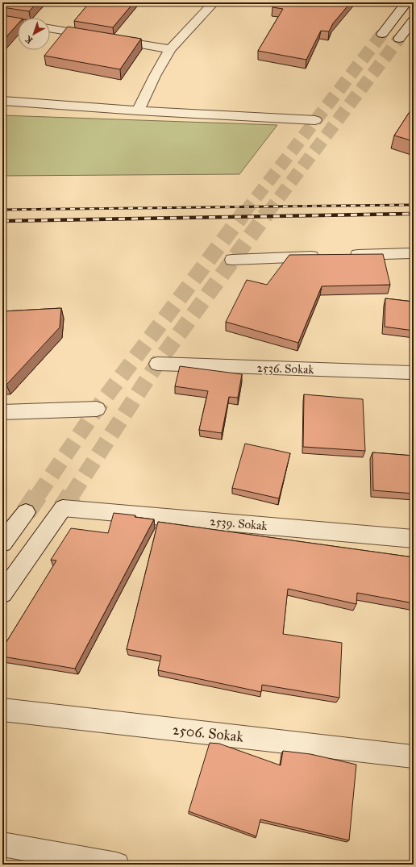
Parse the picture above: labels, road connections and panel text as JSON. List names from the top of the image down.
{
  "streets": {
    "street": ["2536. Sokak", "2539. Sokak", "2506. Sokak"]
  },
  "north": "bottom left"
}
